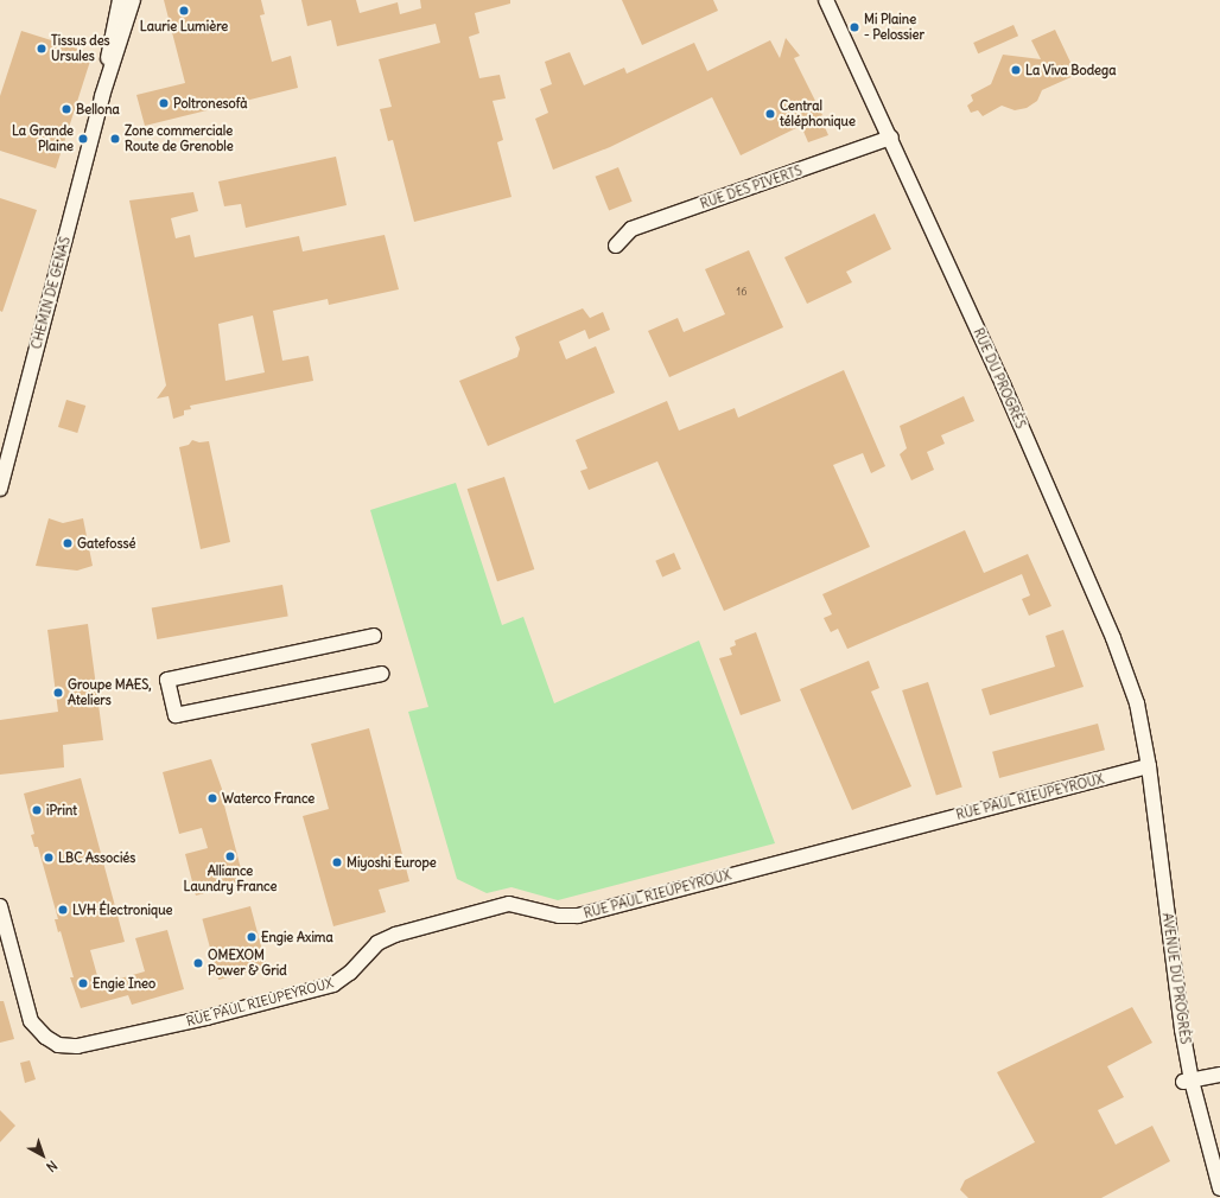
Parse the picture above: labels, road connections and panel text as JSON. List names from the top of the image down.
{
  "streets": {
    "street": [
      "RUE DES PIVERTS",
      "CHEMIN DE GENAS",
      "RUE DU PROGRÈS",
      "RUE PAUL RIEUPEYROUX",
      "AVENUE DU PROGRÈS"
    ]
  },
  "crossings": [
    ["RUE DES PIVERTS", "RUE DU PROGRÈS"],
    ["RUE DU PROGRÈS", "RUE PAUL RIEUPEYROUX"],
    ["RUE DU PROGRÈS", "AVENUE DU PROGRÈS"],
    ["RUE PAUL RIEUPEYROUX", "AVENUE DU PROGRÈS"]
  ],
  "places": [
    "Laurie Lumière",
    "Mi Plaine - Pelossier",
    "Tissus des Ursules",
    "La Viva Bodega",
    "Poltronesofà",
    "Bellona",
    "Central téléphonique",
    "La Grande Plaine",
    "Zone commerciale Route de Grenoble",
    "Gatefossé",
    "Groupe MAES, Ateliers",
    "Waterco France",
    "iPrint",
    "Alliance Laundry France",
    "LBC Associés",
    "Miyoshi Europe",
    "LVH Électronique",
    "Engie Axima",
    "OMEXOM Power & Grid",
    "Engie Ineo"
  ],
  "house_numbers": ["16"],
  "north": "bottom right"
}
